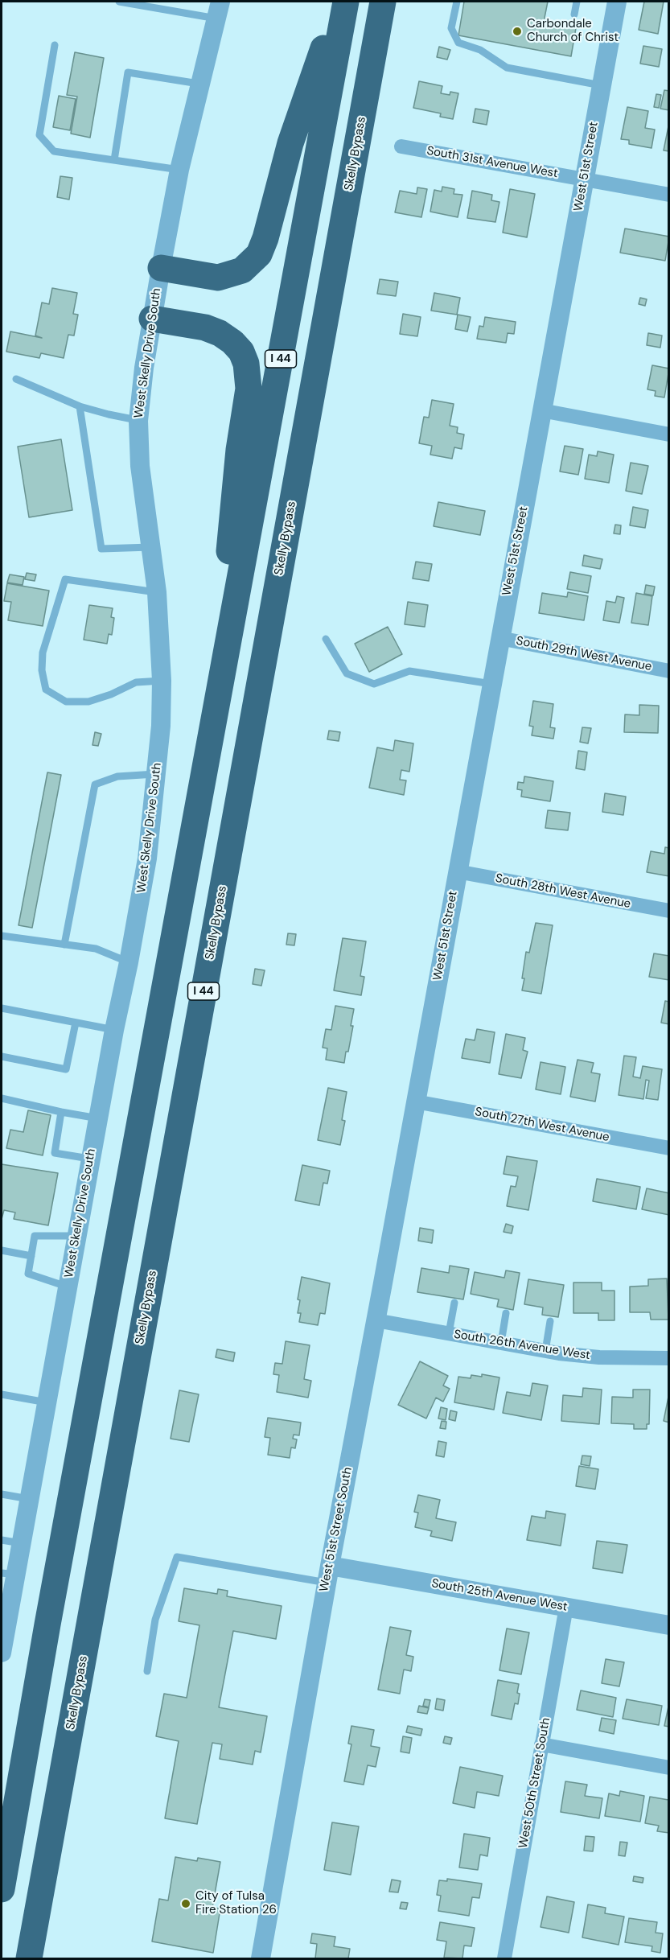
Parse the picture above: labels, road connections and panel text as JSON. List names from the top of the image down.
{
  "streets": {
    "highway": ["Skelly Bypass", "I 44"],
    "street": [
      "South 31st Avenue West",
      "West 51st Street",
      "West Skelly Drive South",
      "South 29th West Avenue",
      "South 28th West Avenue",
      "South 27th West Avenue",
      "South 26th Avenue West",
      "West 51st Street South",
      "South 25th Avenue West",
      "West 50th Street South"
    ]
  },
  "crossings": [
    ["South 31st Avenue West", "West 51st Street"],
    ["West 51st Street", "South 29th West Avenue"],
    ["West 51st Street", "South 28th West Avenue"],
    ["West 51st Street", "South 27th West Avenue"],
    ["West 51st Street", "West 51st Street South"],
    ["South 27th West Avenue", "West 51st Street South"],
    ["South 26th Avenue West", "West 51st Street South"],
    ["West 51st Street South", "South 25th Avenue West"],
    ["South 25th Avenue West", "West 50th Street South"]
  ],
  "places": ["Carbondale Church of Christ", "City of Tulsa Fire Station 26"]
}
